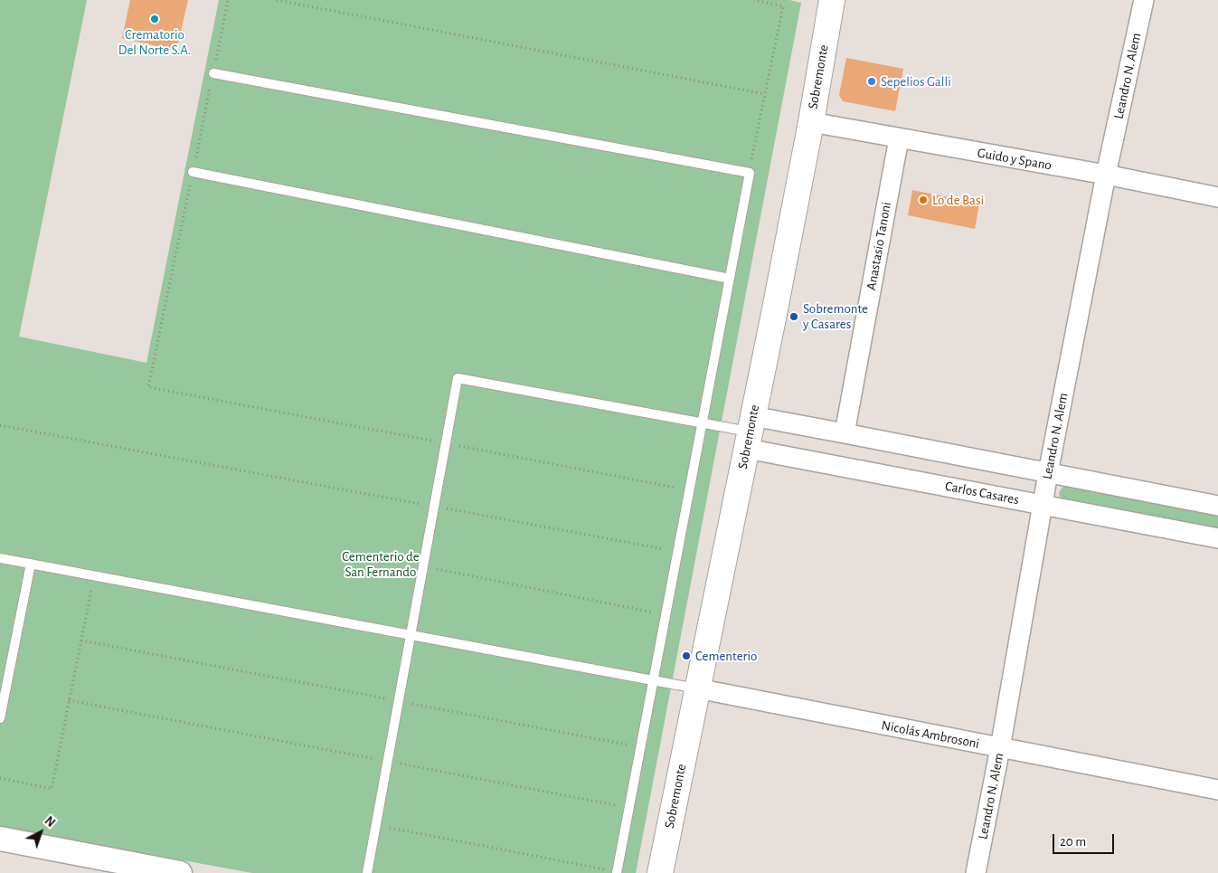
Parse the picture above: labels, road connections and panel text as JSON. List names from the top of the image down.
{
  "streets": {
    "main road": ["Sobremonte"],
    "street": [
      "Leandro N. Alem",
      "Guido y Spano",
      "Anastasio Tanoni",
      "Carlos Casares",
      "Nicolás Ambrosoni"
    ]
  },
  "crossings": [
    ["Leandro N. Alem", "Guido y Spano"],
    ["Leandro N. Alem", "Carlos Casares"],
    ["Leandro N. Alem", "Nicolás Ambrosoni"],
    ["Sobremonte", "Guido y Spano"],
    ["Sobremonte", "Carlos Casares"],
    ["Sobremonte", "Nicolás Ambrosoni"],
    ["Guido y Spano", "Anastasio Tanoni"]
  ],
  "parks": ["Cementerio de San Fernando"],
  "places": [
    "Crematorio Del Norte S.A.",
    "Sepelios Galli",
    "Lo de Basi",
    "Sobremonte y Casares",
    "Cementerio"
  ],
  "scale_bar": "20 m",
  "north": "top right"
}
